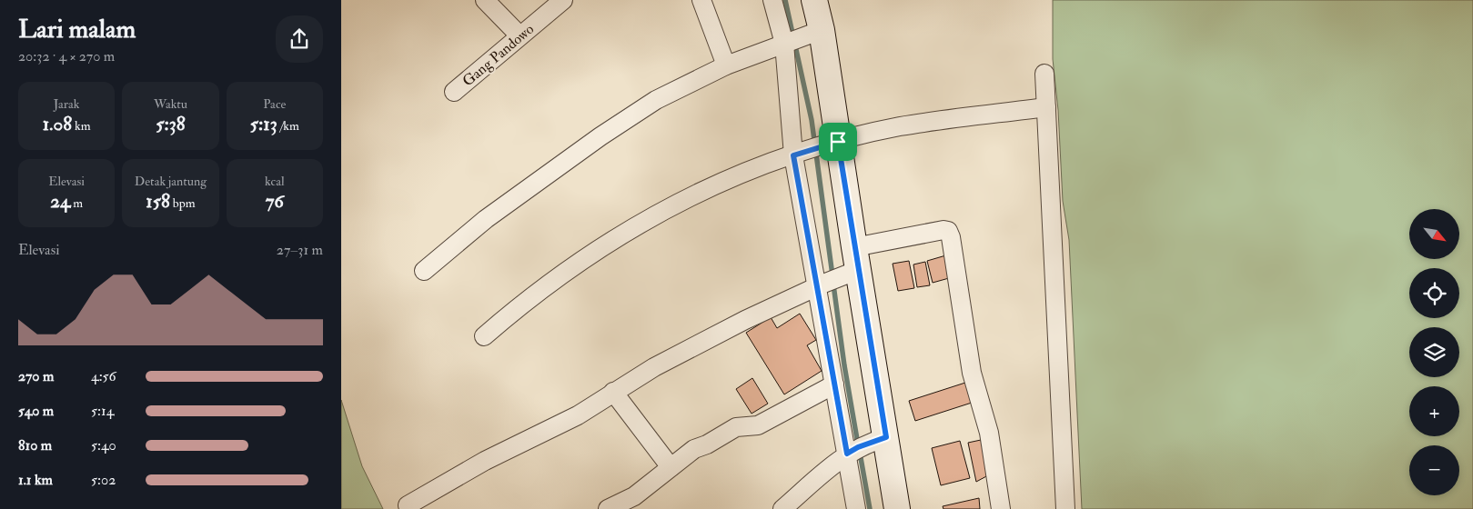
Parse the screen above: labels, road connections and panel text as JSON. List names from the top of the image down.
{
  "streets": {
    "street": ["Gang Pandowo"]
  },
  "north": "bottom right",
  "page": {
    "heading": ["Lari malam", "20:32 · 4 × 270 m"],
    "stats": [
      ["Jarak", "1.08 km"],
      ["Waktu", "5:38"],
      ["Pace", "5:13 /km"],
      ["Elevasi", "24 m"],
      ["Detak jantung", "158 bpm"],
      ["kcal", "76"]
    ],
    "map_buttons": ["+", "−"],
    "chart": ["Elevasi", "27–31 m"],
    "list": [
      {
        "name": "270 m",
        "note": "4:56"
      },
      {
        "name": "540 m",
        "note": "5:14"
      },
      {
        "name": "810 m",
        "note": "5:40"
      },
      {
        "name": "1.1 km",
        "note": "5:02"
      }
    ]
  }
}
